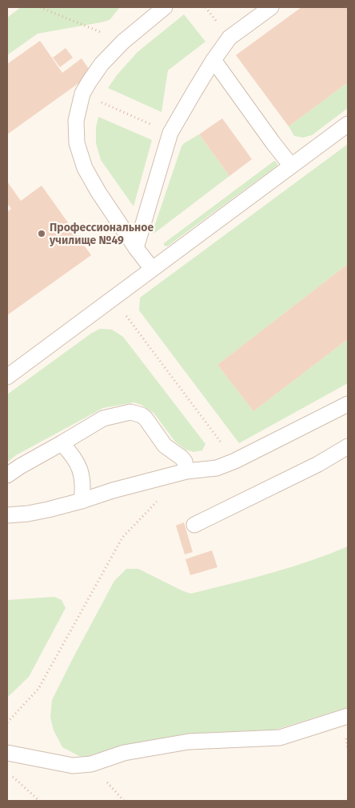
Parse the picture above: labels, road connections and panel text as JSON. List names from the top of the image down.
{
  "places": ["Профессиональное училище №49"]
}
